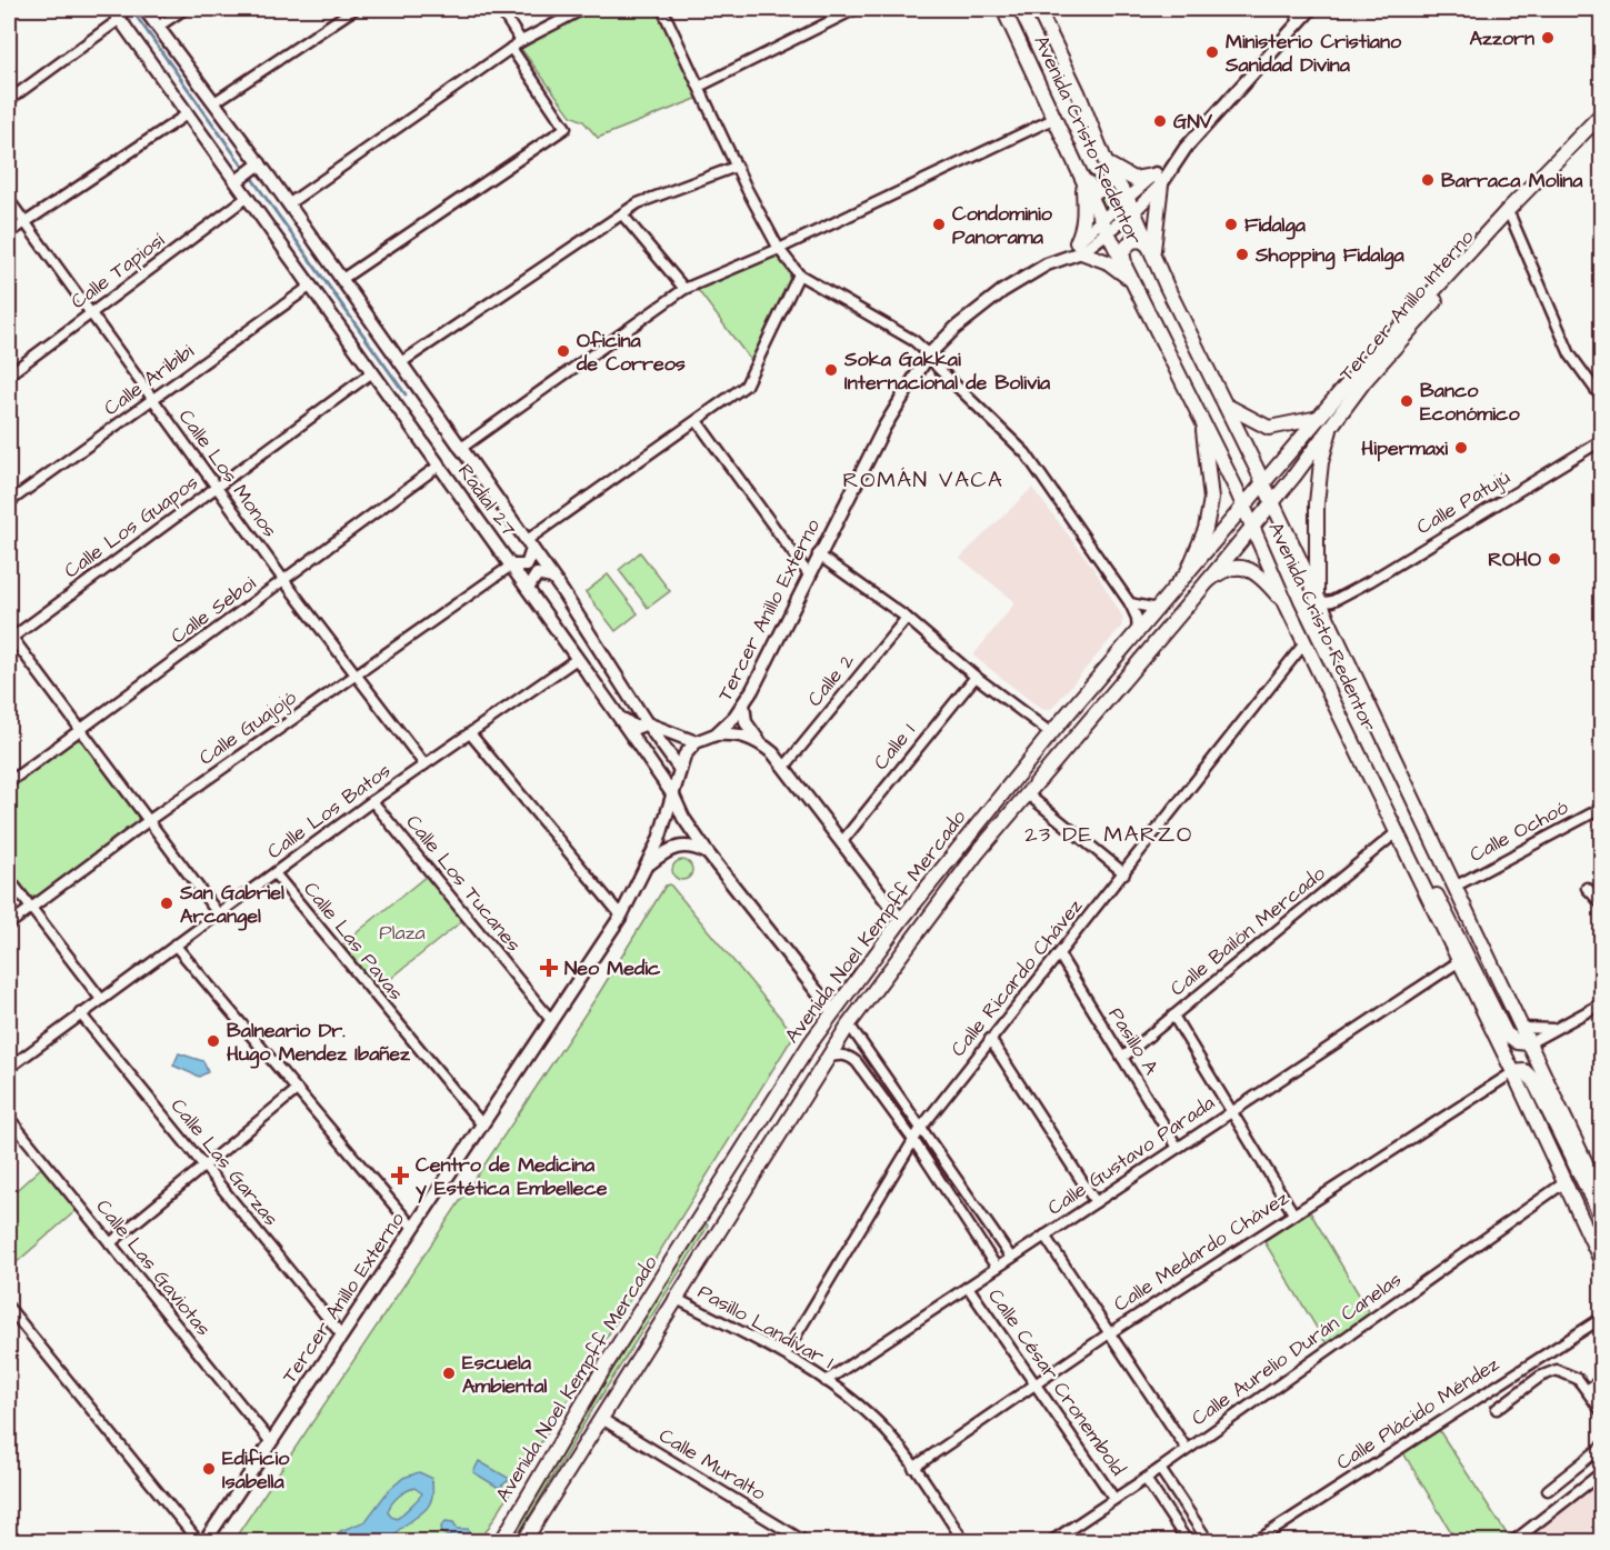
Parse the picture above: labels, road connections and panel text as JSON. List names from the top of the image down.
{
  "streets": {
    "main road": ["Avenida Cristo Redentor", "Tercer Anillo Interno", "Avenida Noel Kempff Mercado"],
    "street": [
      "Calle Tapiosí",
      "Calle Aribibi",
      "Calle Los Monos",
      "Radial 27",
      "Calle Patujú",
      "Calle Los Guapos",
      "Calle Seboi",
      "Tercer Anillo Externo",
      "Calle 2",
      "Calle Guajojó",
      "Calle 1",
      "Calle Los Batos",
      "Calle Ochoó",
      "Calle Los Tucanes",
      "Calle Bailón Mercado",
      "Calle Las Pavas",
      "Calle Ricardo Chávez",
      "Pasillo A",
      "Calle Gustavo Parada",
      "Calle Las Garzas",
      "Calle Medardo Chávez",
      "Calle Las Gaviotas",
      "Pasillo Landívar 1",
      "Calle Aurelio Durán Canelas",
      "Calle César Cronembold",
      "Calle Plácido Méndez",
      "Calle Muralto"
    ]
  },
  "crossings": [
    ["Avenida Cristo Redentor", "Tercer Anillo Interno"],
    ["Avenida Cristo Redentor", "Calle Patujú"],
    ["Avenida Cristo Redentor", "Tercer Anillo Externo"],
    ["Avenida Cristo Redentor", "Calle Ochoó"],
    ["Avenida Cristo Redentor", "Avenida Noel Kempff Mercado"],
    ["Avenida Cristo Redentor", "Calle Bailón Mercado"],
    ["Avenida Cristo Redentor", "Calle Ricardo Chávez"],
    ["Avenida Cristo Redentor", "Calle Gustavo Parada"],
    ["Avenida Cristo Redentor", "Calle Medardo Chávez"],
    ["Avenida Cristo Redentor", "Calle Aurelio Durán Canelas"],
    ["Calle Tapiosí", "Calle Los Monos"],
    ["Calle Tapiosí", "Radial 27"],
    ["Tercer Anillo Interno", "Avenida Noel Kempff Mercado"],
    ["Calle Aribibi", "Calle Los Monos"],
    ["Calle Aribibi", "Radial 27"],
    ["Calle Los Monos", "Calle Los Guapos"],
    ["Calle Los Monos", "Calle Seboi"],
    ["Calle Los Monos", "Calle Guajojó"],
    ["Calle Los Monos", "Calle Los Batos"],
    ["Radial 27", "Calle Los Guapos"],
    ["Radial 27", "Calle Seboi"],
    ["Radial 27", "Tercer Anillo Externo"],
    ["Radial 27", "Calle Guajojó"],
    ["Radial 27", "Calle Los Batos"],
    ["Radial 27", "Avenida Noel Kempff Mercado"],
    ["Tercer Anillo Externo", "Calle Los Tucanes"],
    ["Tercer Anillo Externo", "Calle Las Pavas"],
    ["Tercer Anillo Externo", "Calle Las Garzas"],
    ["Tercer Anillo Externo", "Calle Las Gaviotas"],
    ["Calle Los Batos", "Calle Los Tucanes"],
    ["Calle Los Batos", "Calle Las Pavas"],
    ["Calle Los Batos", "Calle Las Garzas"],
    ["Avenida Noel Kempff Mercado", "Pasillo Landívar 1"],
    ["Avenida Noel Kempff Mercado", "Calle Muralto"],
    ["Calle Bailón Mercado", "Pasillo A"],
    ["Calle Ricardo Chávez", "Pasillo A"],
    ["Calle Ricardo Chávez", "Pasillo Landívar 1"],
    ["Pasillo A", "Calle Gustavo Parada"],
    ["Calle Gustavo Parada", "Pasillo Landívar 1"],
    ["Calle Gustavo Parada", "Calle César Cronembold"],
    ["Calle Medardo Chávez", "Pasillo Landívar 1"],
    ["Calle Medardo Chávez", "Calle César Cronembold"],
    ["Calle Aurelio Durán Canelas", "Calle César Cronembold"]
  ],
  "districts": ["ROMÁN VACA", "23 DE MARZO"],
  "parks": ["Plaza"],
  "places": {
    "other": [
      "Azzorn",
      "Ministerio Cristiano Sanidad Divina",
      "GNV",
      "Barraca Molina",
      "Condominio Panorama",
      "Fidalga",
      "Shopping Fidalga",
      "Oficina de Correos",
      "Soka Gakkai Internacional de Bolivia",
      "Banco Económico",
      "Hipermaxi",
      "ROHO",
      "San Gabriel Arcangel",
      "Balneario Dr. Hugo Mendez Ibañez",
      "Escuela Ambiental",
      "Edificio Isabella"
    ],
    "health": ["Neo Medic", "Centro de Medicina y Estética Embellece"]
  }
}
